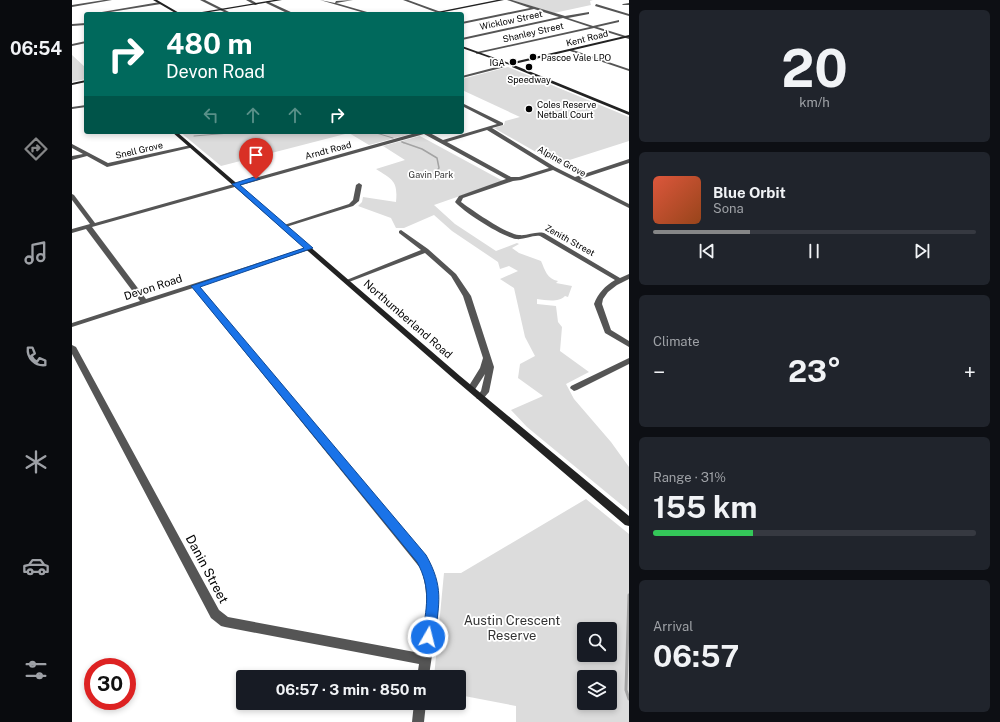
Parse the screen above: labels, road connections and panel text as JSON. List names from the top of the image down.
{
  "streets": {
    "street": [
      "Wicklow Street",
      "Shanley Street",
      "Kent Road",
      "Snell Grove",
      "Arndt Road",
      "Alpine Grove",
      "Zenith Street",
      "Devon Road",
      "Northumberland Road",
      "Danin Street"
    ]
  },
  "crossings": [
    ["Snell Grove", "Northumberland Road"],
    ["Arndt Road", "Northumberland Road"],
    ["Devon Road", "Northumberland Road"]
  ],
  "parks": ["Gavin Park", "Austin Crescent Reserve"],
  "places": [
    "Pascoe Vale LPO",
    "IGA",
    "Speedway",
    "Coles Reserve Netball Court"
  ],
  "page": {
    "tabs": "06:54",
    "tile": [
      ["20", "km/h"],
      "Climate",
      ["Range · 31%", "155 km"],
      ["Arrival", "06:57"]
    ],
    "turn": ["480 m", "Devon Road"],
    "song": ["Blue Orbit", "Sona"],
    "heat": ["−", "23°", "+"],
    "limit": "30",
    "trip": "06:57 · 3 min · 850 m"
  }
}
